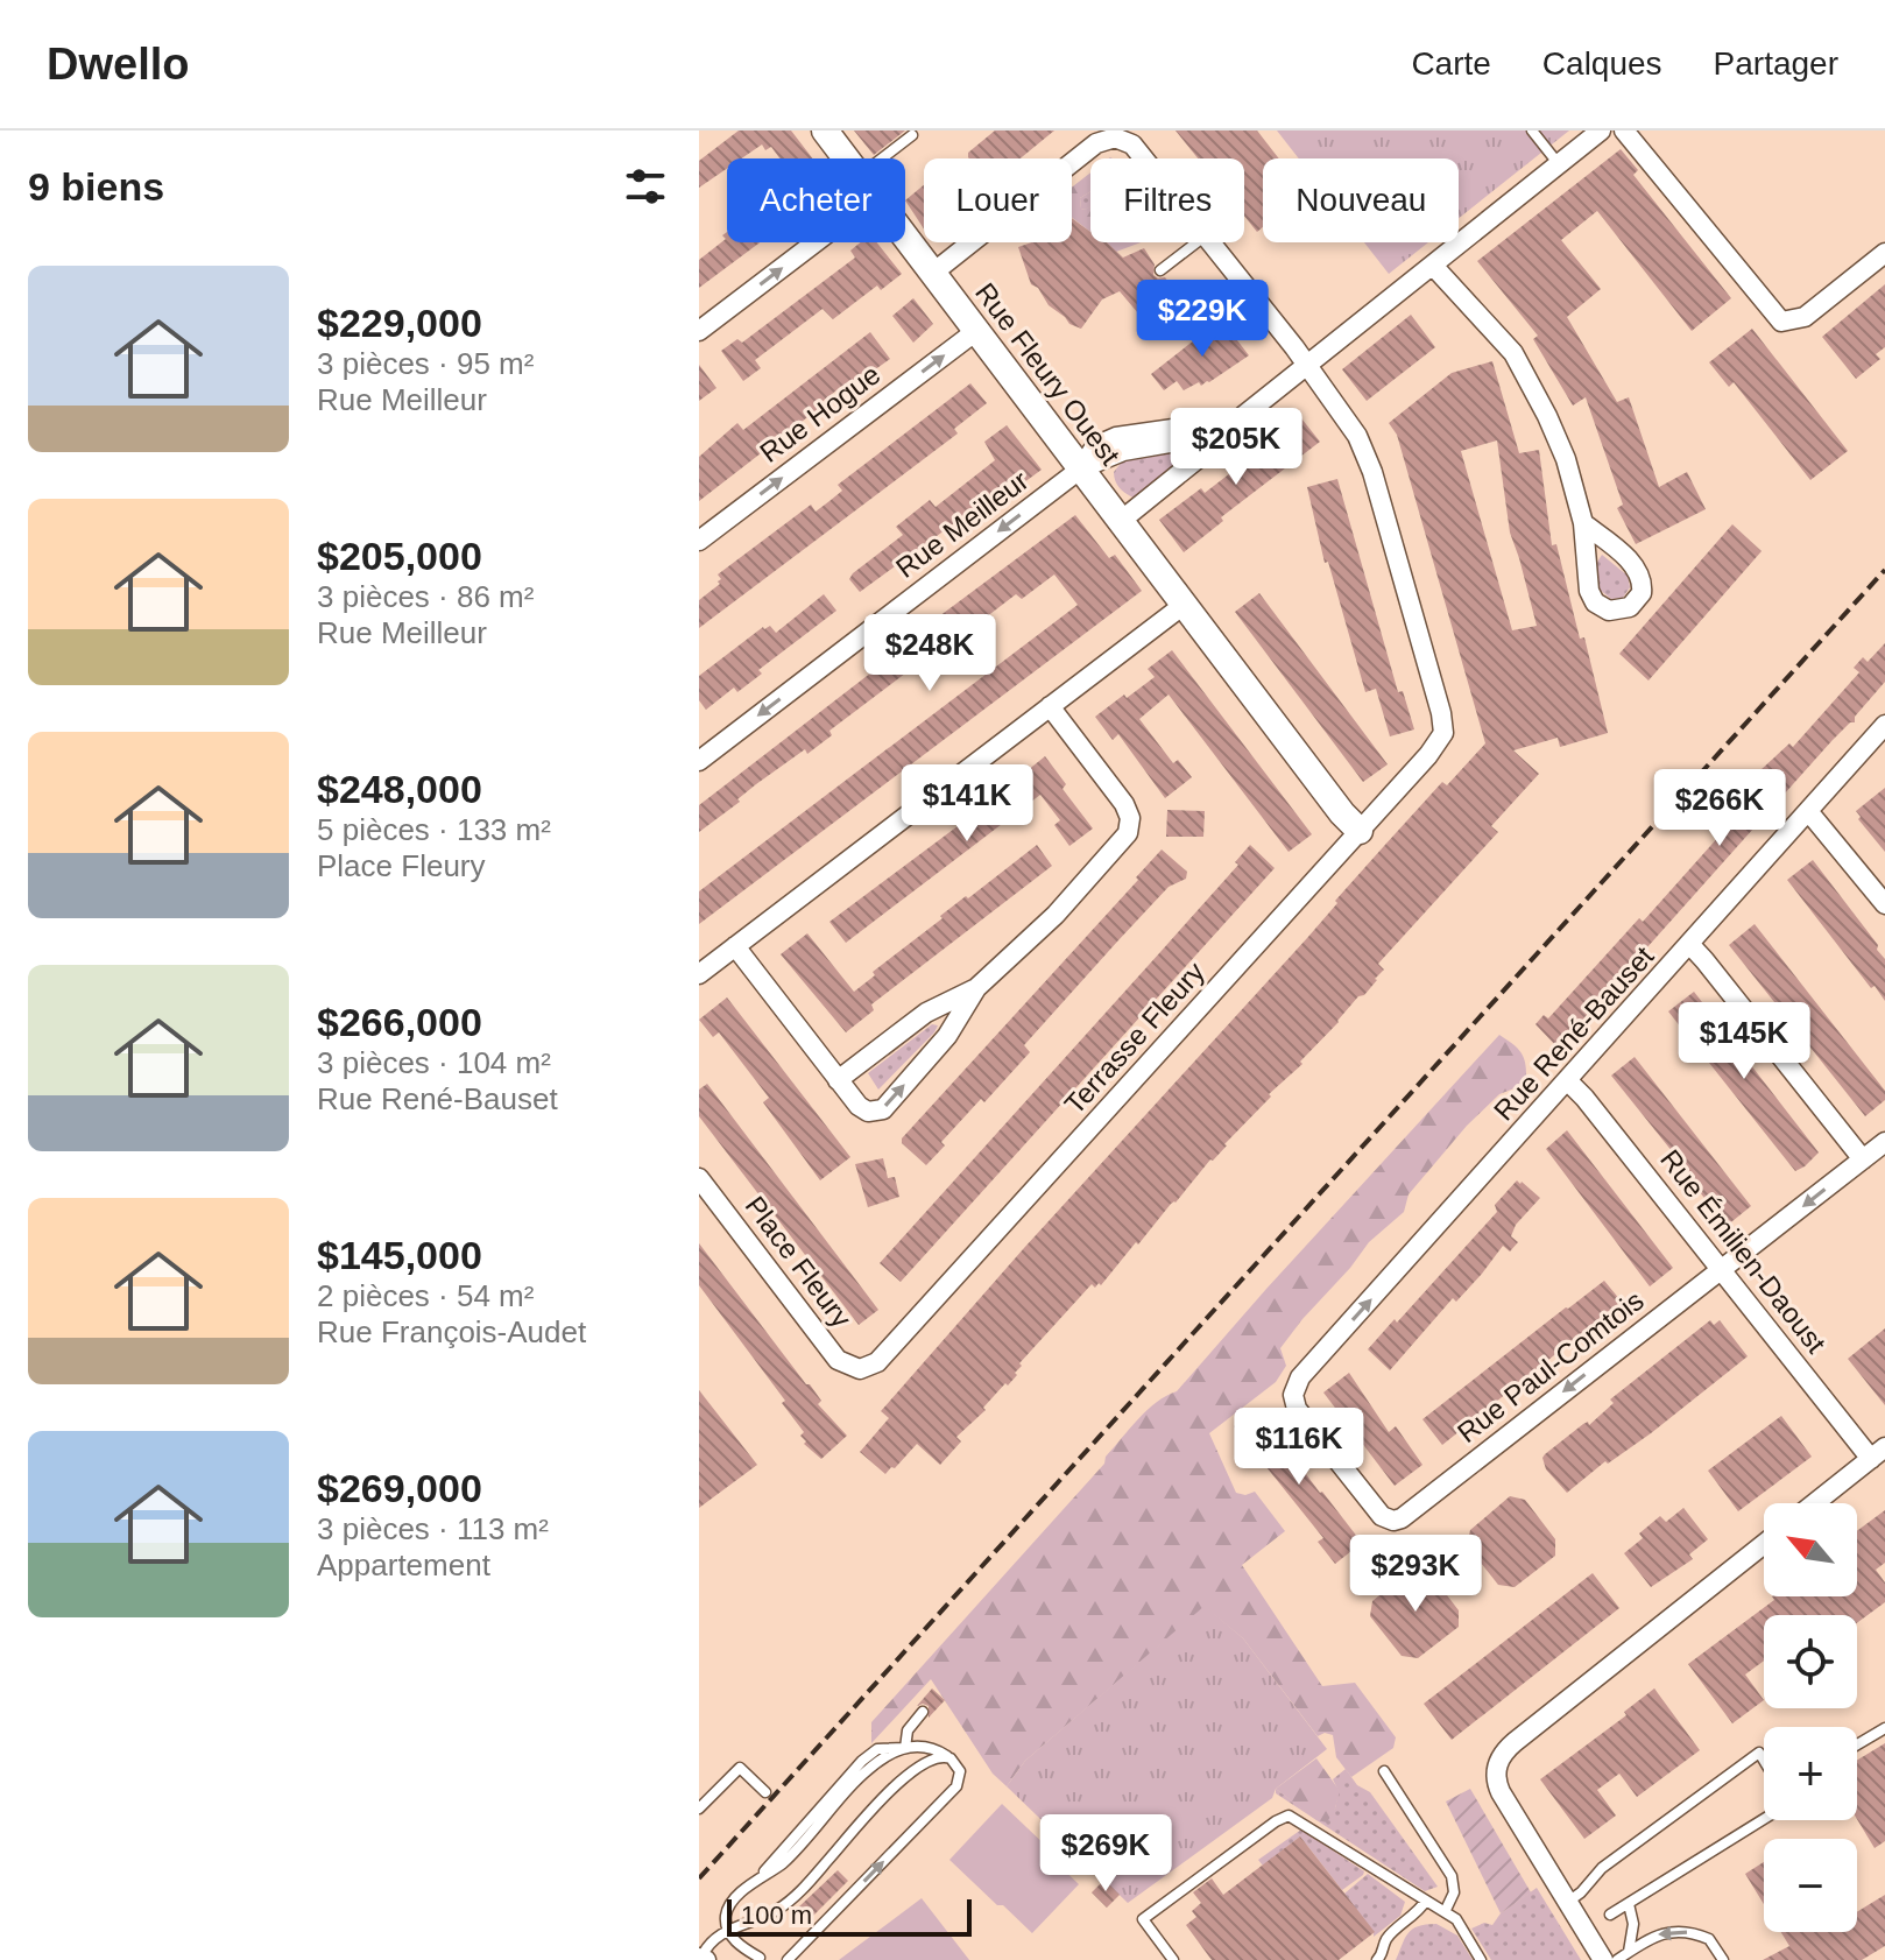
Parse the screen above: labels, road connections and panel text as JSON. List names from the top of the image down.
{
  "streets": {
    "street": [
      "Rue Fleury Ouest",
      "Rue Hogue",
      "Rue Meilleur",
      "Rue René-Bauset",
      "Terrasse Fleury",
      "Rue Émilien-Daoust",
      "Place Fleury",
      "Rue Paul-Comtois"
    ]
  },
  "crossings": [
    ["Rue Fleury Ouest", "Rue Hogue"],
    ["Rue Fleury Ouest", "Rue Meilleur"],
    ["Rue Fleury Ouest", "Terrasse Fleury"],
    ["Rue Meilleur", "Terrasse Fleury"],
    ["Rue René-Bauset", "Rue Émilien-Daoust"],
    ["Rue René-Bauset", "Rue Paul-Comtois"],
    ["Terrasse Fleury", "Place Fleury"],
    ["Rue Émilien-Daoust", "Rue Paul-Comtois"]
  ],
  "one_way": ["Rue Hogue", "Rue Meilleur", "Rue René-Bauset"],
  "scale_bar": "100 m",
  "north": "top left",
  "page": {
    "header": "Dwello",
    "nav": ["Carte", "Calques", "Partager"],
    "heading": "9 biens",
    "chip": [
      "Acheter",
      "Louer",
      "Filtres",
      "Nouveau"
    ],
    "list": [
      {
        "name": "$229,000",
        "note": "3 pièces · 95 m² · Rue Meilleur"
      },
      {
        "name": "$205,000",
        "note": "3 pièces · 86 m² · Rue Meilleur"
      },
      {
        "name": "$248,000",
        "note": "5 pièces · 133 m² · Place Fleury"
      },
      {
        "name": "$266,000",
        "note": "3 pièces · 104 m² · Rue René-Bauset"
      },
      {
        "name": "$145,000",
        "note": "2 pièces · 54 m² · Rue François-Audet"
      },
      {
        "name": "$269,000",
        "note": "3 pièces · 113 m² · Appartement"
      }
    ],
    "price": [
      "$229K",
      "$205K",
      "$248K",
      "$141K",
      "$266K",
      "$145K",
      "$116K",
      "$293K",
      "$269K"
    ],
    "map_buttons": ["+", "−"],
    "scale": "100 m"
  }
}
